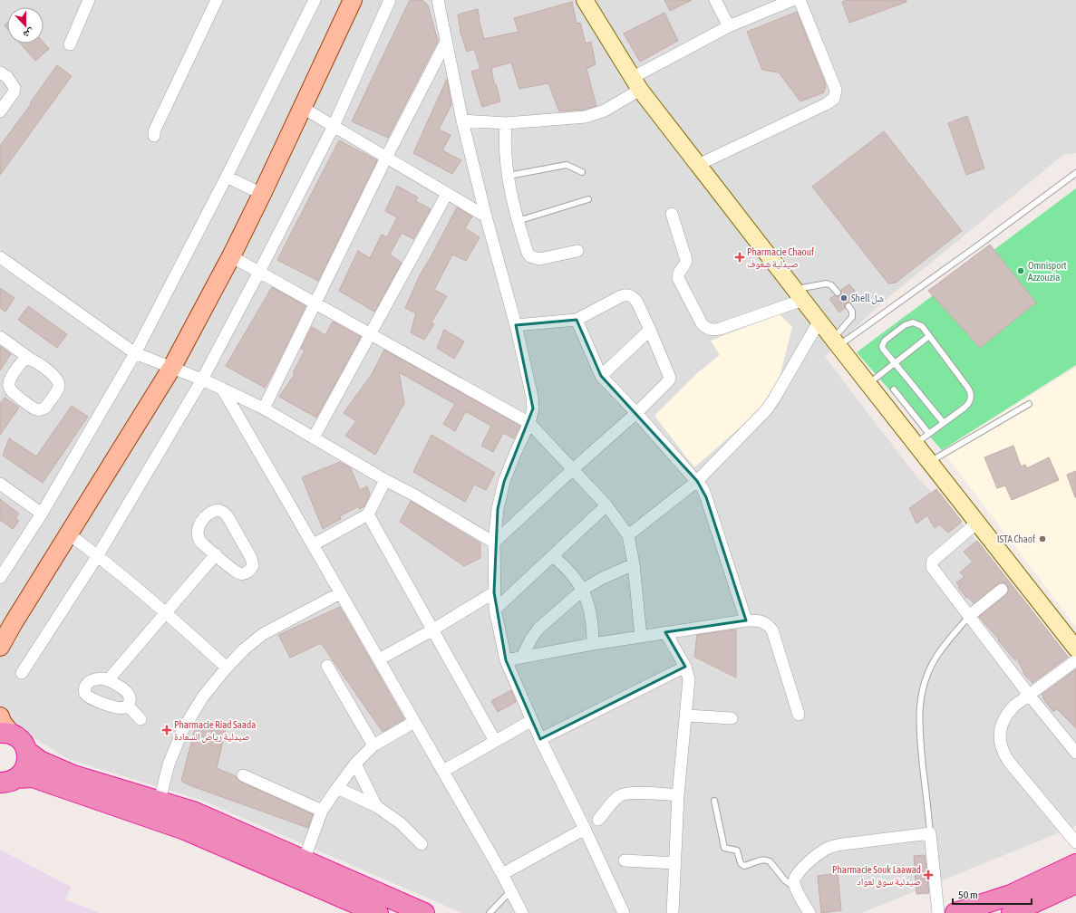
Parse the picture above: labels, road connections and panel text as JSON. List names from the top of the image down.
{
  "places": {
    "health": ["Pharmacie Chaouf صيدلية شعوف", "Pharmacie Riad Saada صيدلية رياض السعادة", "Pharmacie Souk Laawad صيدلية سوق لعواد"],
    "other": ["Omnisport Azzouzia", "Shell شل", "ISTA Chaof"]
  },
  "scale_bar": "50 m",
  "north": "bottom"
}
